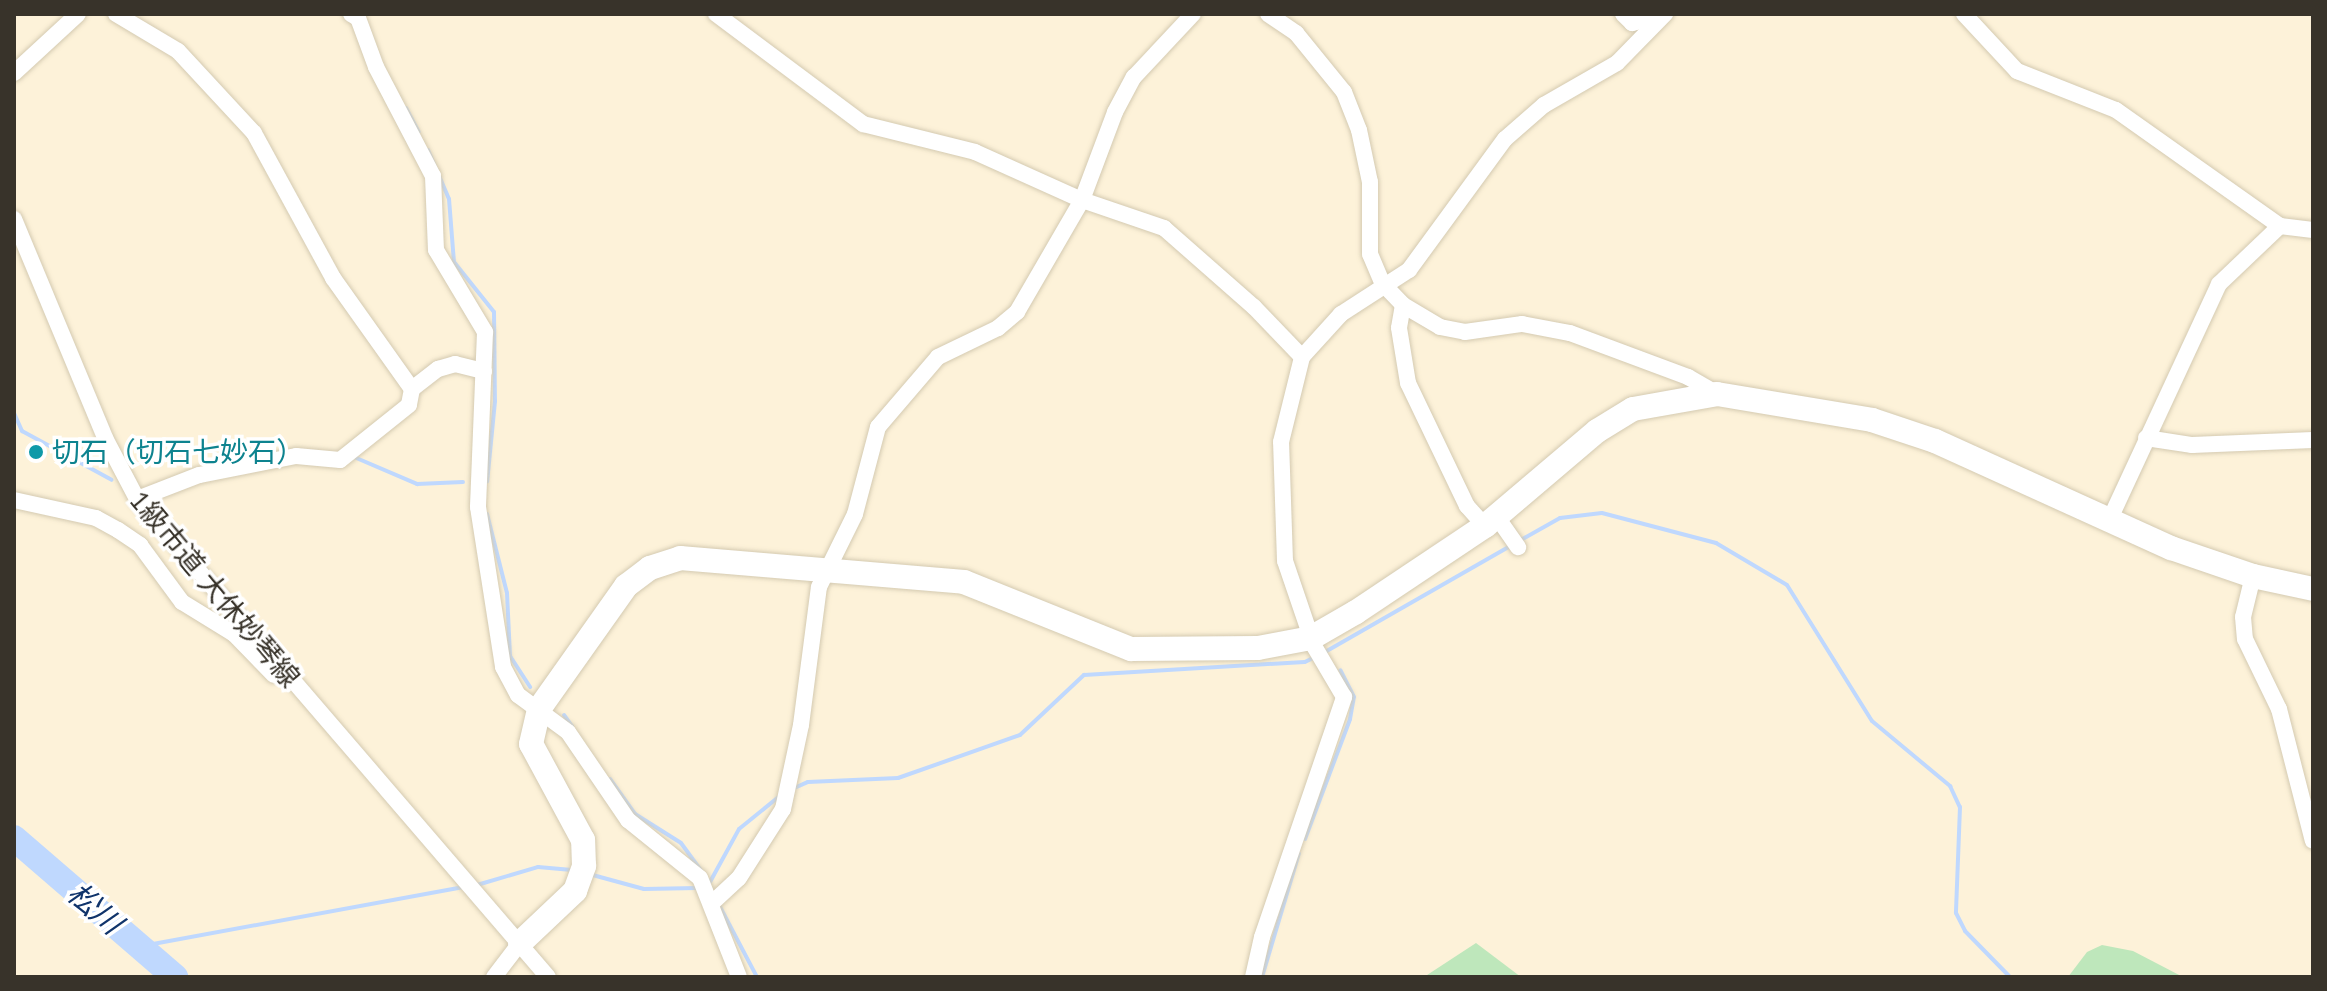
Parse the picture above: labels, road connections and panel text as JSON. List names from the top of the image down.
{
  "streets": {
    "street": ["1級市道 大休妙琴線"]
  },
  "water": ["松川"],
  "places": ["切石（切石七妙石）"]
}
